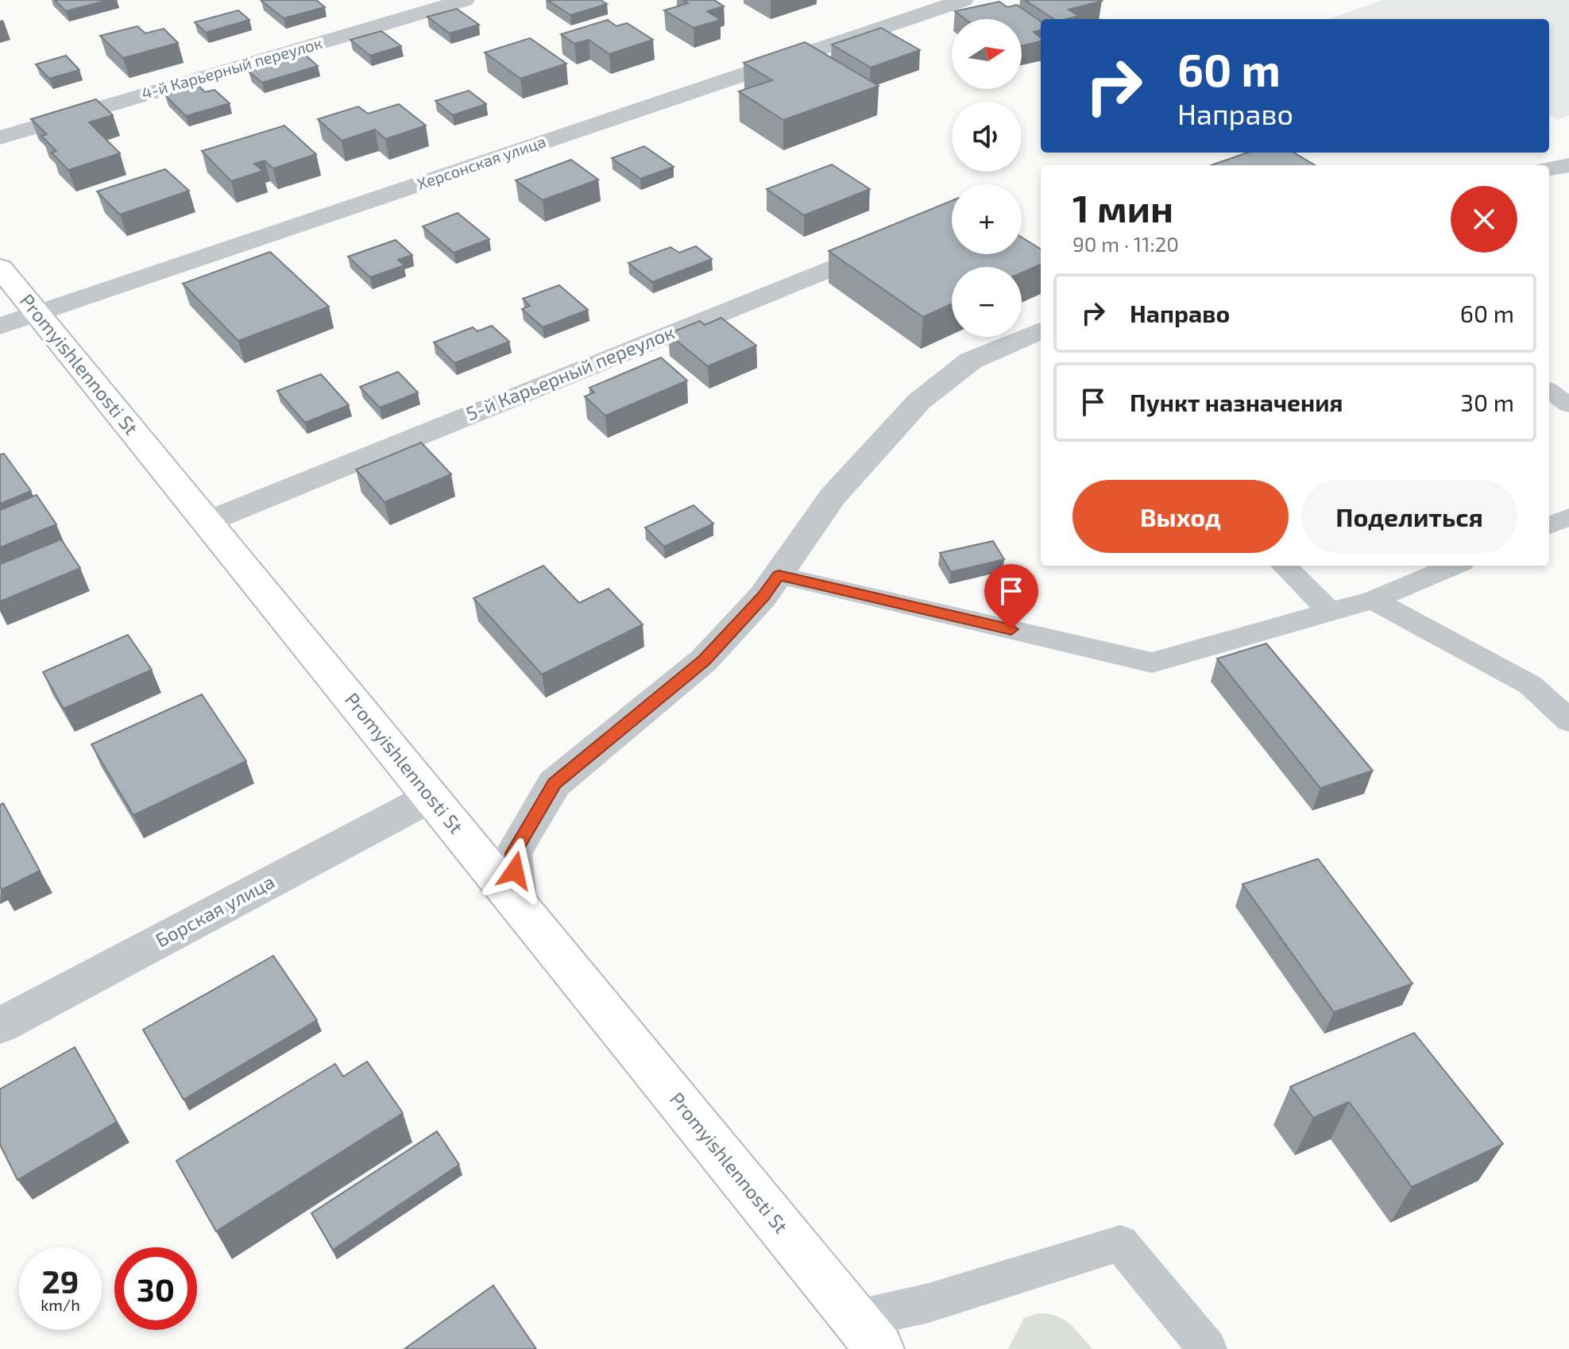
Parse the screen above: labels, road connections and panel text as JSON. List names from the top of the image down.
{
  "streets": {
    "main road": ["Promyishlennosti St"],
    "street": [
      "4-й Карьерный переулок",
      "Херсонская улица",
      "5-й Карьерный переулок",
      "Борская улица"
    ]
  },
  "crossings": [
    ["Херсонская улица", "Promyishlennosti St"],
    ["Promyishlennosti St", "5-й Карьерный переулок"],
    ["Promyishlennosti St", "Борская улица"]
  ],
  "north": "right",
  "page": {
    "map_buttons": ["+", "−"],
    "turn": ["60 m", "Направо"],
    "heading": ["1 мин", "90 m · 11:20"],
    "list": [
      {
        "name": "Направо",
        "value": "60 m"
      },
      {
        "name": "Пункт назначения",
        "value": "30 m"
      }
    ],
    "buttons": ["Выход", "Поделиться"],
    "speed": "29 km/h",
    "limit": "30"
  }
}
